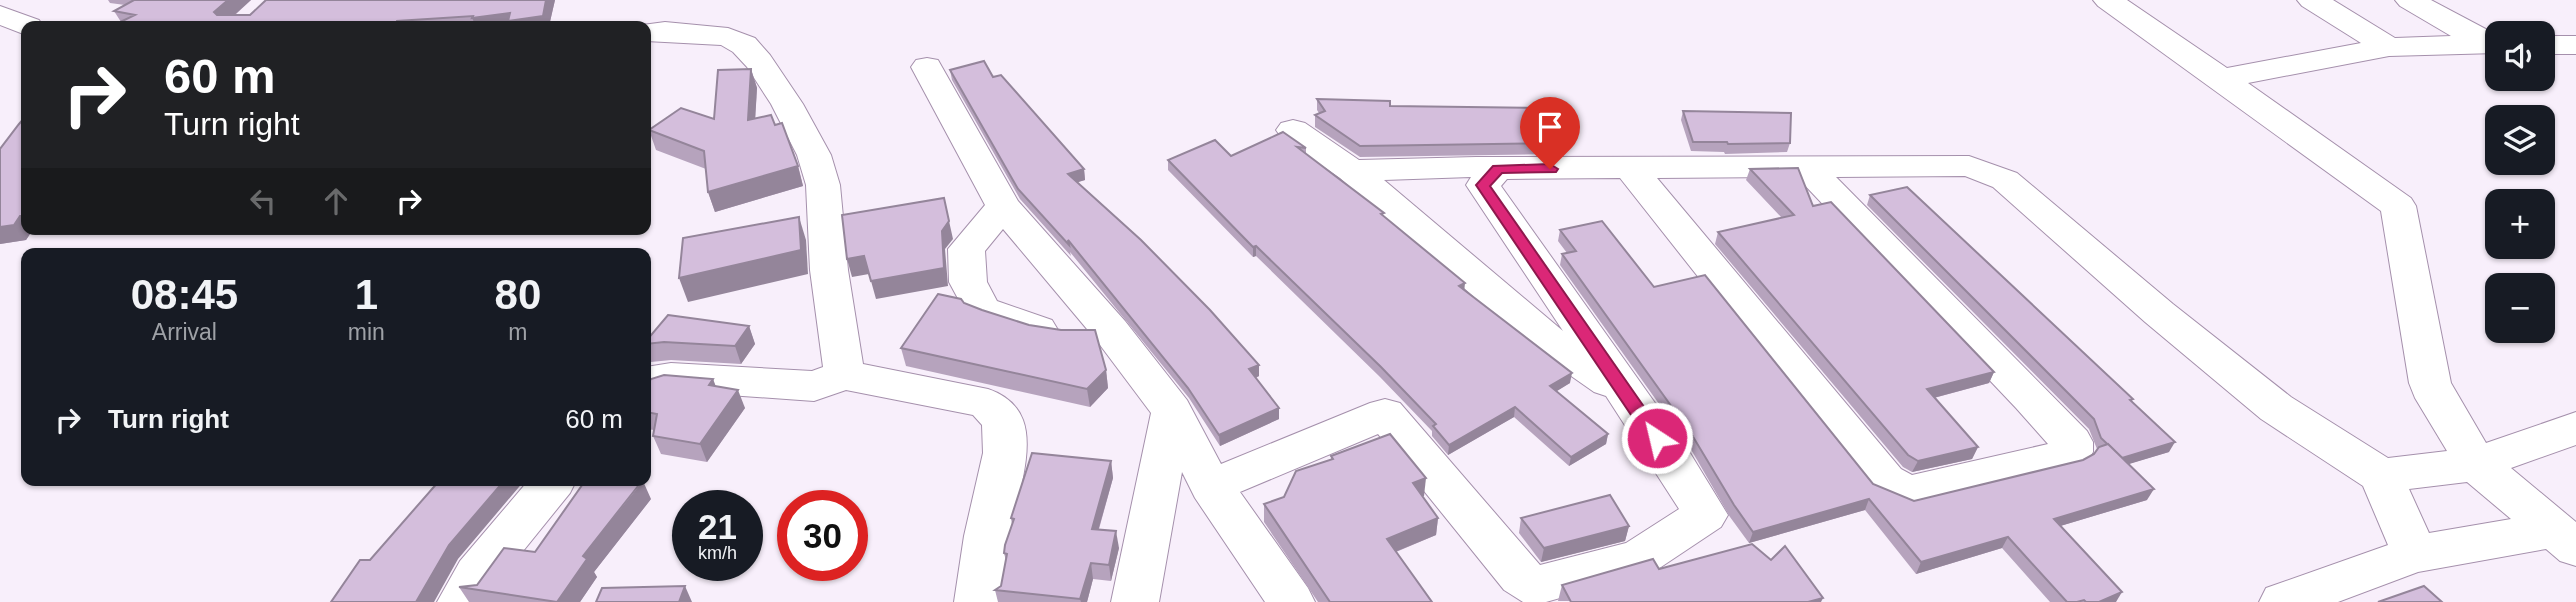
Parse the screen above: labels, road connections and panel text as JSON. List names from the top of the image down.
{
  "page": {
    "map_buttons": ["+", "−"],
    "turn": ["60 m", "Turn right"],
    "eta": [
      "08:45",
      "Arrival",
      "1",
      "min",
      "80",
      "m"
    ],
    "list": [
      {
        "name": "Turn right",
        "value": "60 m"
      }
    ],
    "speed": "21 km/h",
    "limit": "30"
  }
}
